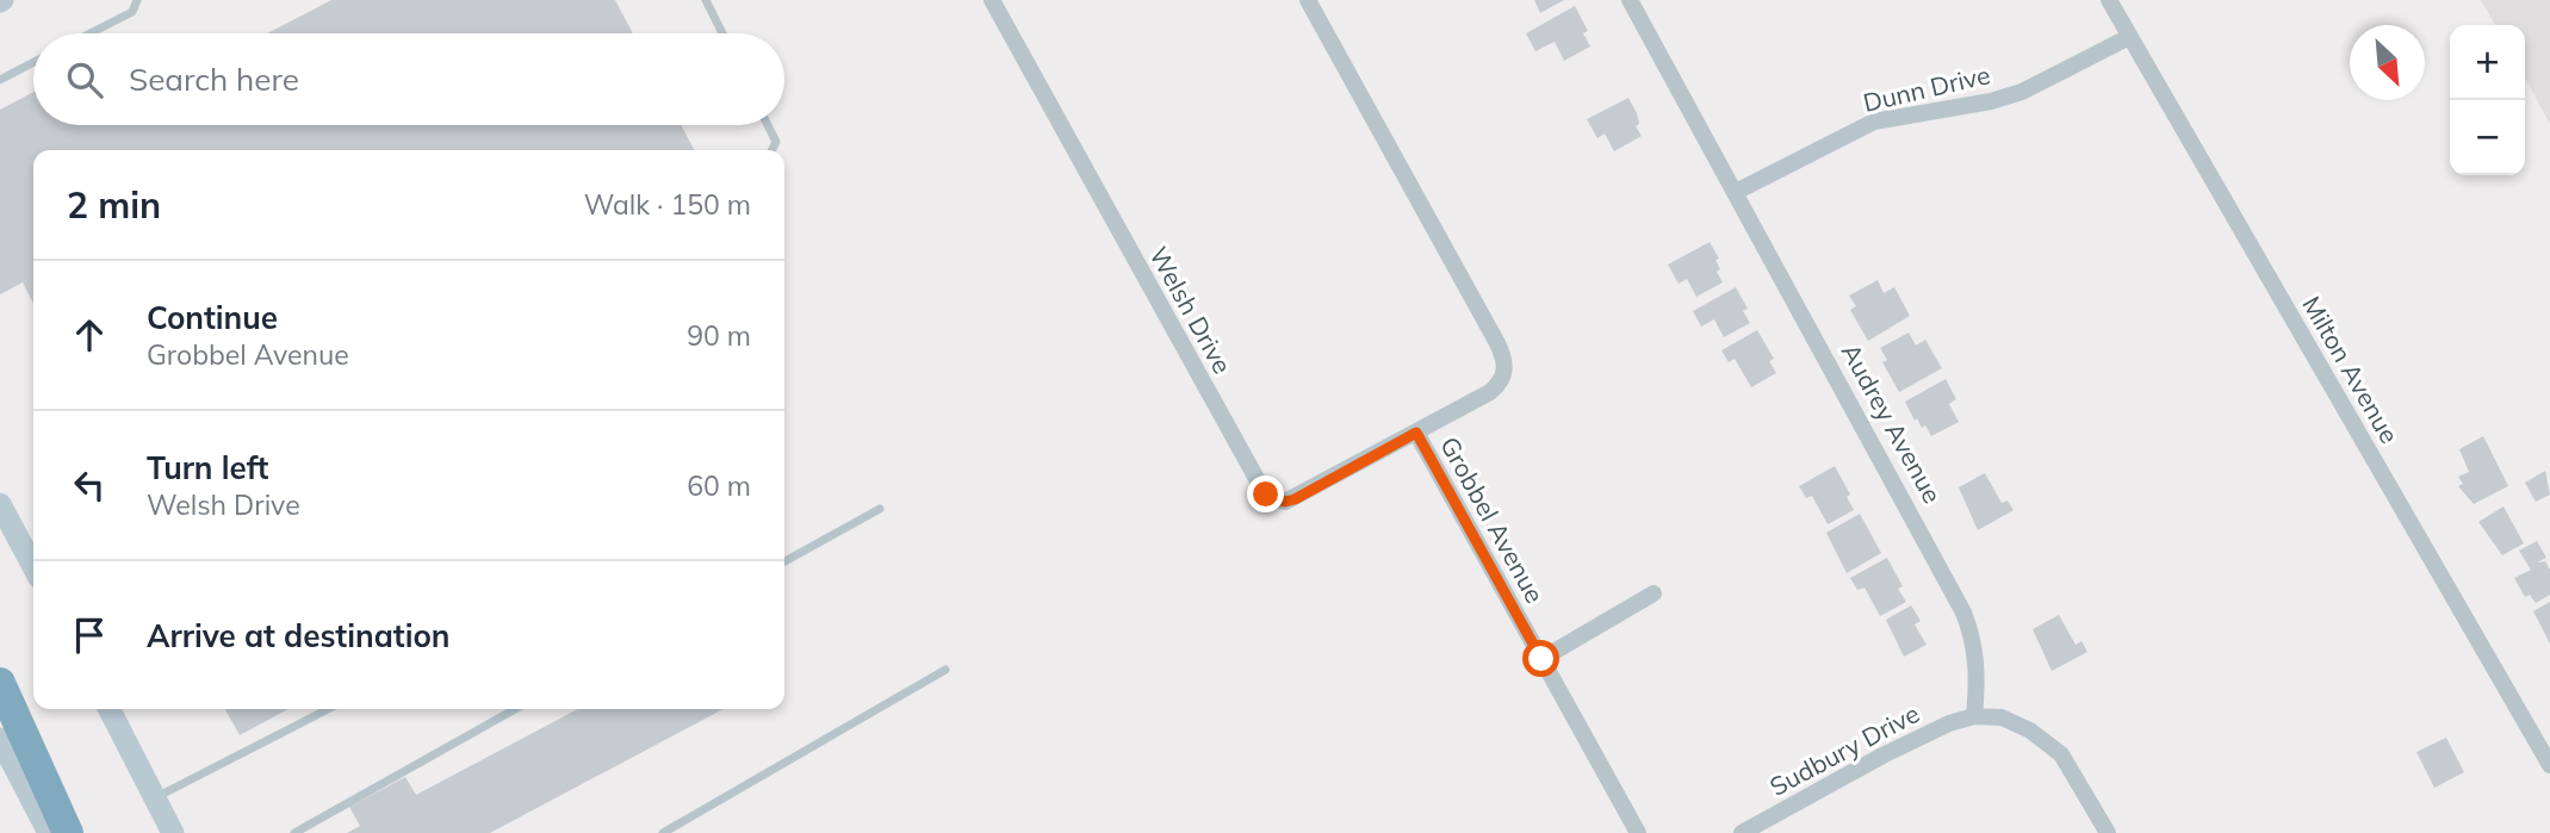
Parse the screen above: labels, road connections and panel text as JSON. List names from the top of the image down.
{
  "streets": {
    "street": [
      "Dunn Drive",
      "Welsh Drive",
      "Milton Avenue",
      "Audrey Avenue",
      "Grobbel Avenue",
      "Sudbury Drive"
    ]
  },
  "crossings": [
    ["Dunn Drive", "Milton Avenue"],
    ["Dunn Drive", "Audrey Avenue"],
    ["Welsh Drive", "Grobbel Avenue"],
    ["Audrey Avenue", "Sudbury Drive"]
  ],
  "north": "bottom right",
  "page": {
    "map_buttons": ["+", "−"],
    "search": "Search here",
    "heading": ["2 min", "Walk · 150 m"],
    "list": [
      ["Continue", "Grobbel Avenue", "90 m"],
      ["Turn left", "Welsh Drive", "60 m"],
      "Arrive at destination"
    ]
  }
}
